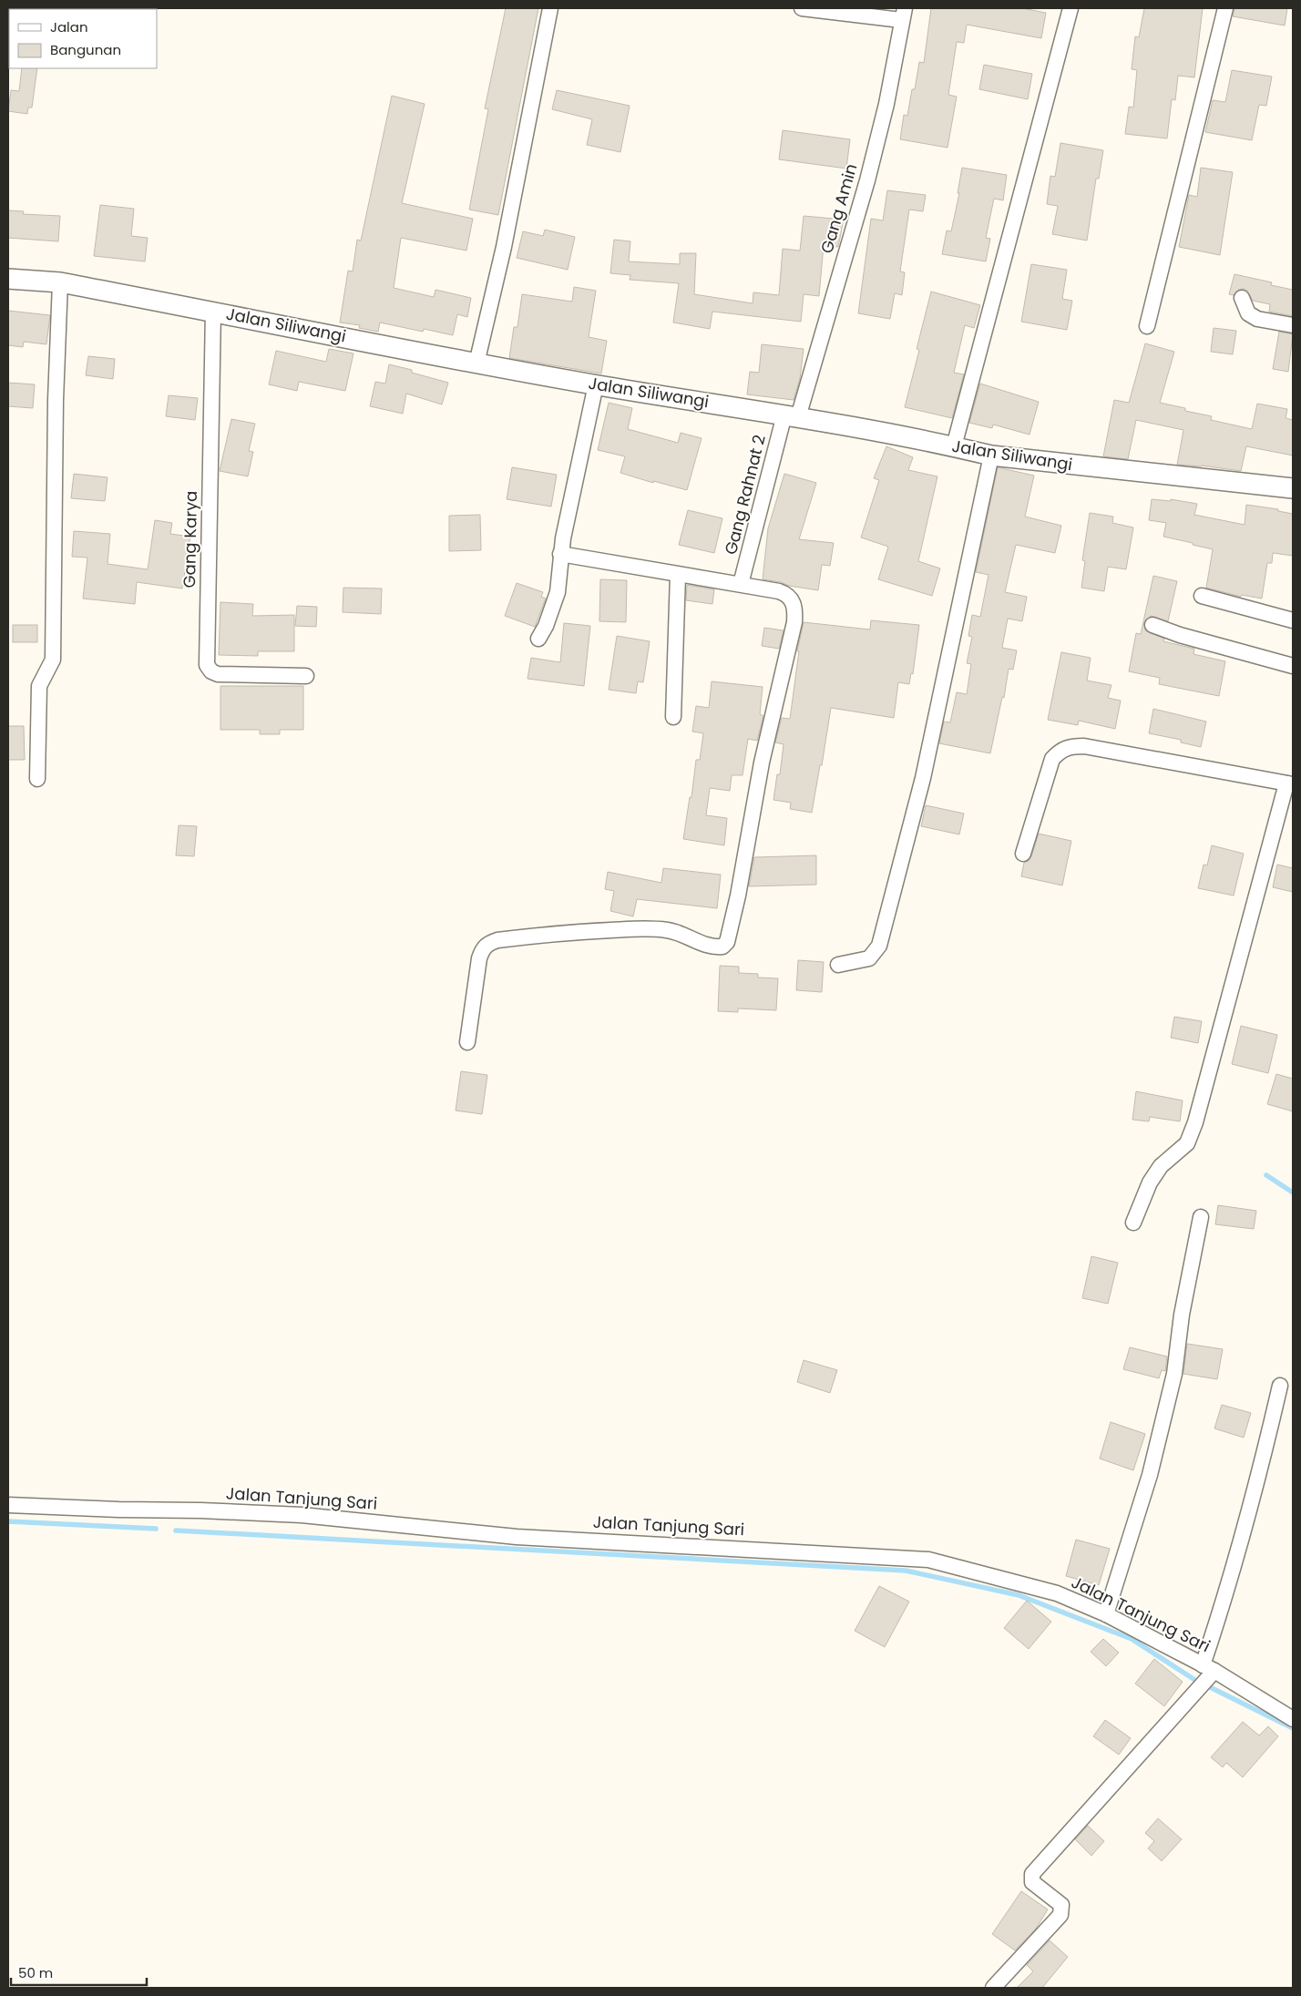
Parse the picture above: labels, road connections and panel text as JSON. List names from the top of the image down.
{
  "streets": {
    "street": [
      "Gang Amin",
      "Jalan Siliwangi",
      "Gang Rahnat 2",
      "Gang Karya",
      "Jalan Tanjung Sari"
    ]
  },
  "crossings": [
    ["Gang Amin", "Jalan Siliwangi"],
    ["Gang Amin", "Gang Rahnat 2"],
    ["Jalan Siliwangi", "Gang Rahnat 2"],
    ["Jalan Siliwangi", "Gang Karya"]
  ],
  "legend": ["Jalan", "Bangunan"],
  "scale_bar": "50 m"
}
